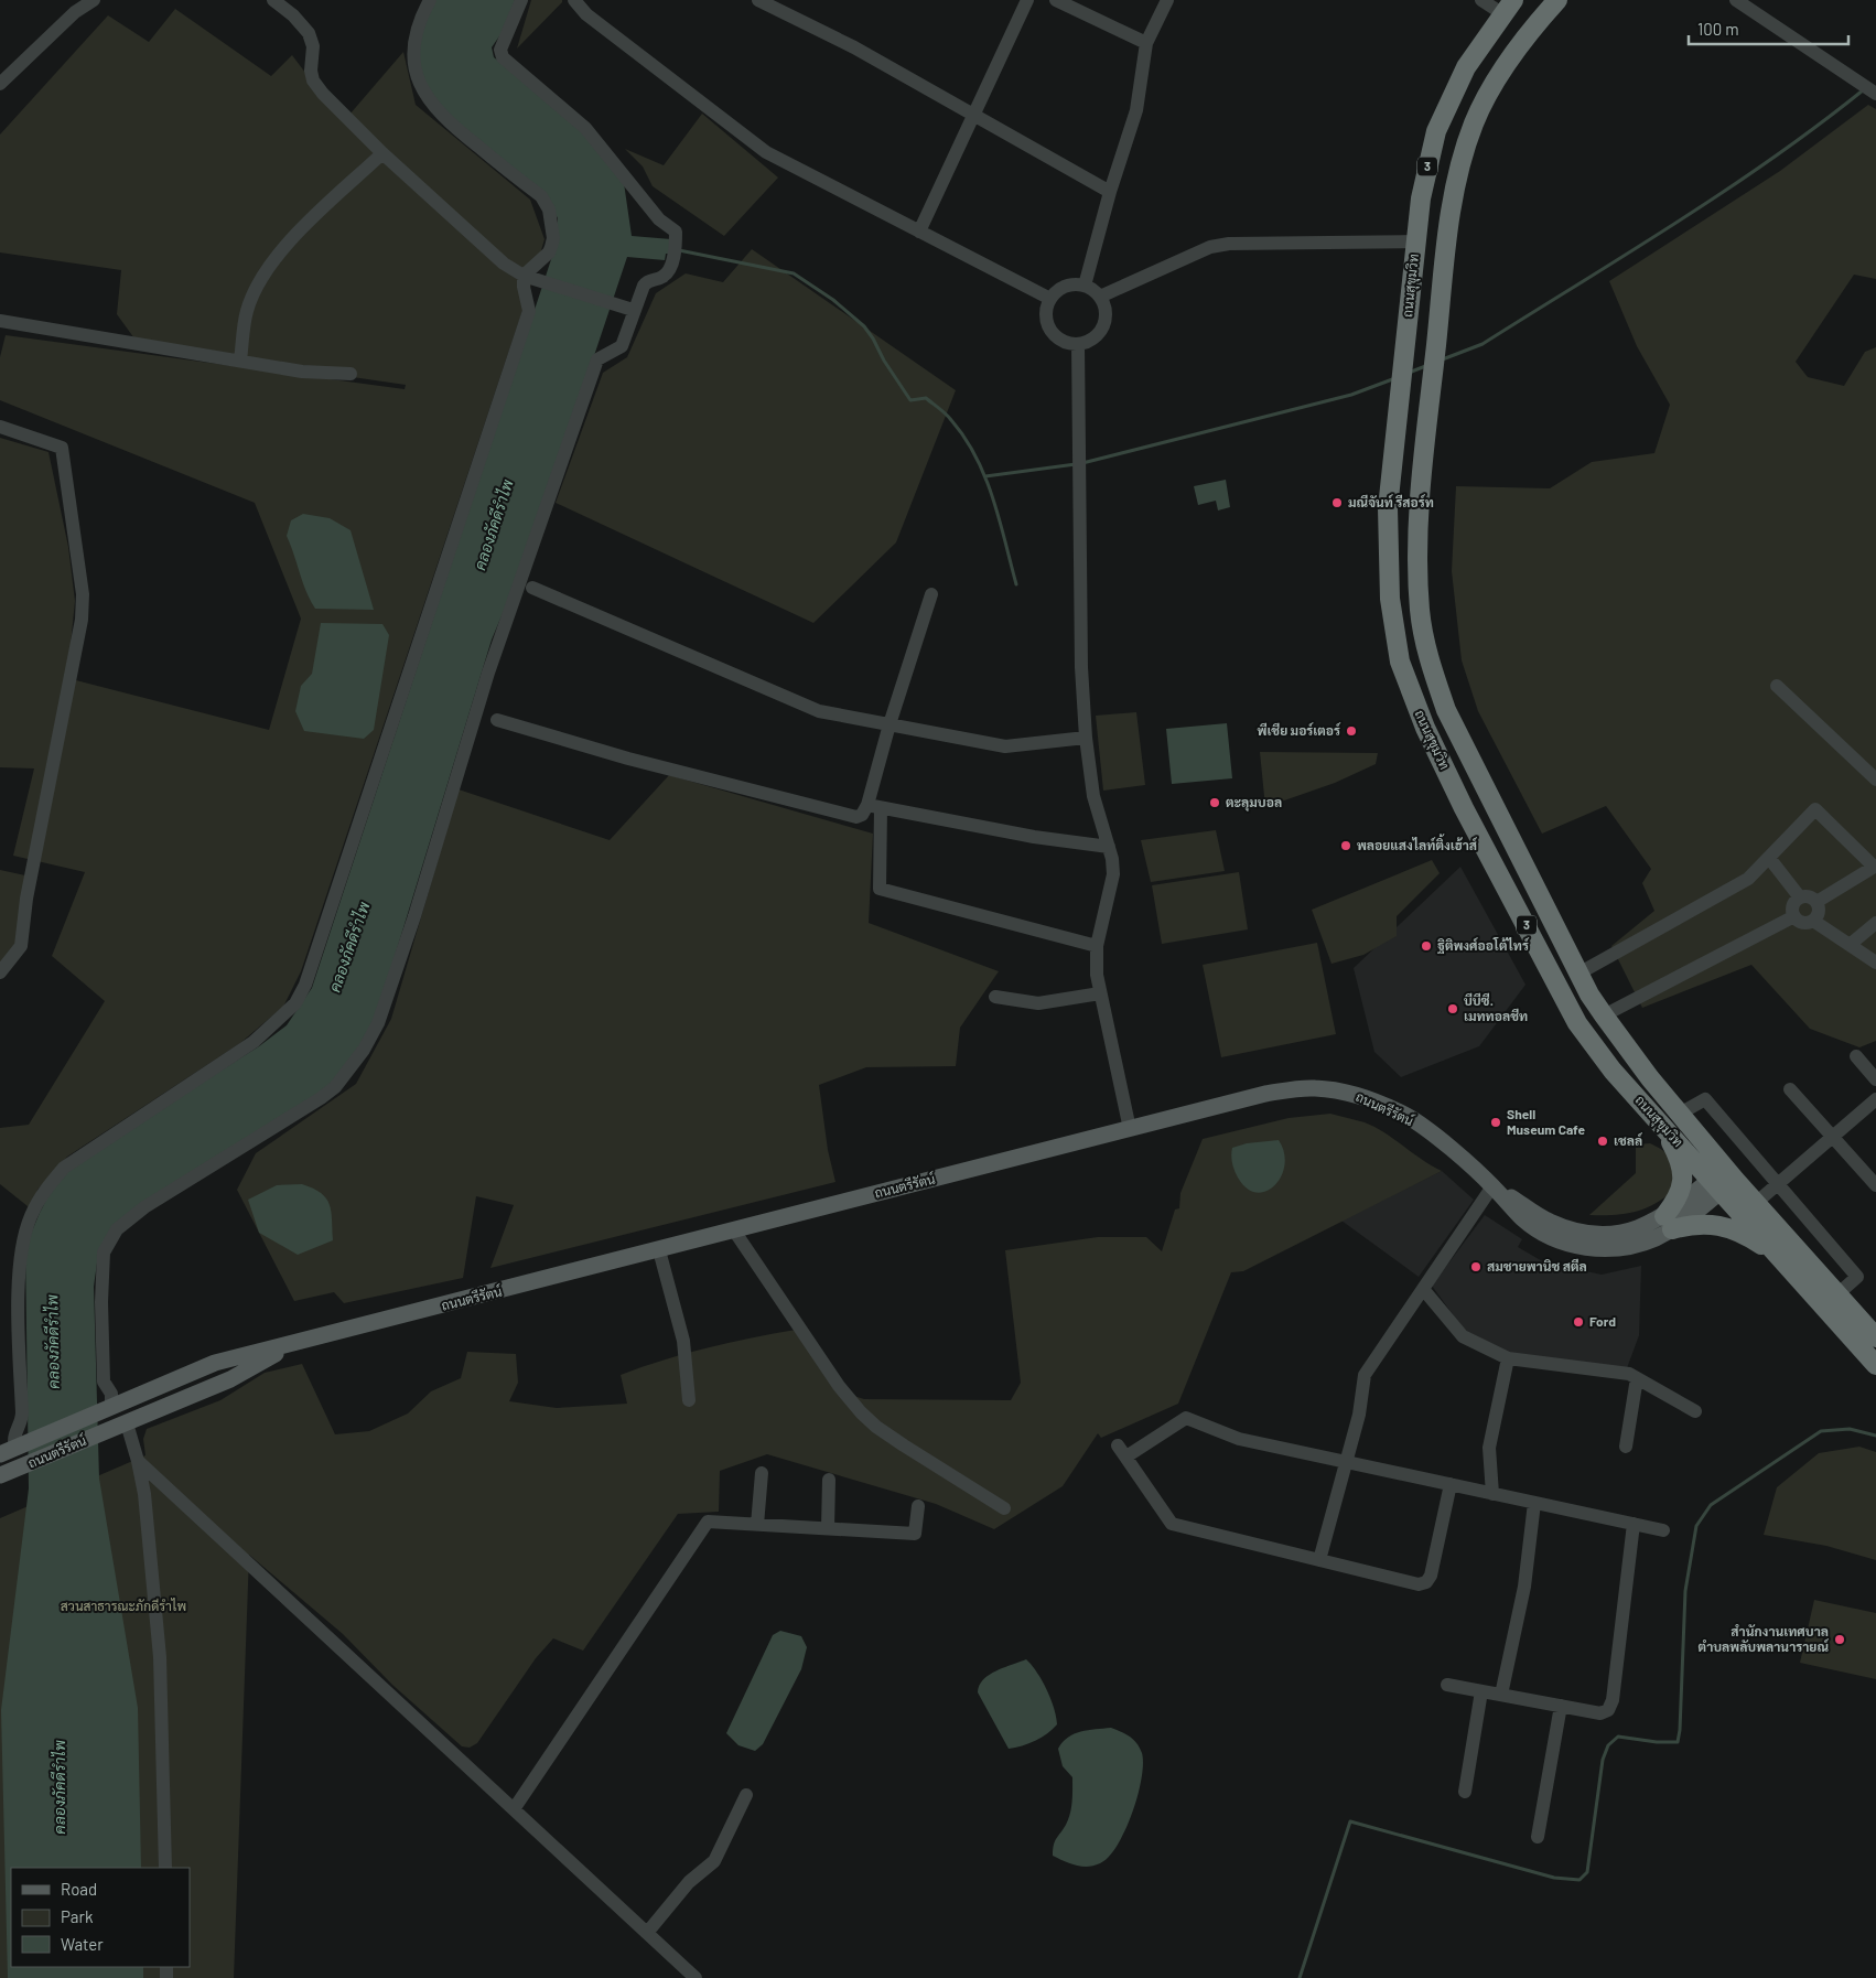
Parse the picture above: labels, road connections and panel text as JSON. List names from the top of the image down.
{
  "streets": {
    "highway": ["3", "ถนนสุขุมวิท"],
    "main road": ["ถนนตรีรัตน์"]
  },
  "crossings": [
    ["ถนนสุขุมวิท", "ถนนตรีรัตน์"]
  ],
  "water": ["คลองภัคดีรำไพ"],
  "parks": ["สวนสาธารณะภักดีรำไพ"],
  "places": [
    "มณีจันท์ รีสอร์ท",
    "พีเชีย มอร์เตอร์",
    "ตะลุมบอล",
    "พลอยแสงไลท์ติ้งเฮ้าส์",
    "ฐิติพงศ์ออโต้ไทร์",
    "บีบีซี. เมททอลชีท",
    "Shell Museum Cafe",
    "เชลล์",
    "สมชายพานิช สตีล",
    "Ford",
    "สำนักงานเทศบาล ตำบลพลับพลานารายณ์"
  ],
  "legend": ["Road", "Park", "Water"],
  "scale_bar": "100 m"
}
